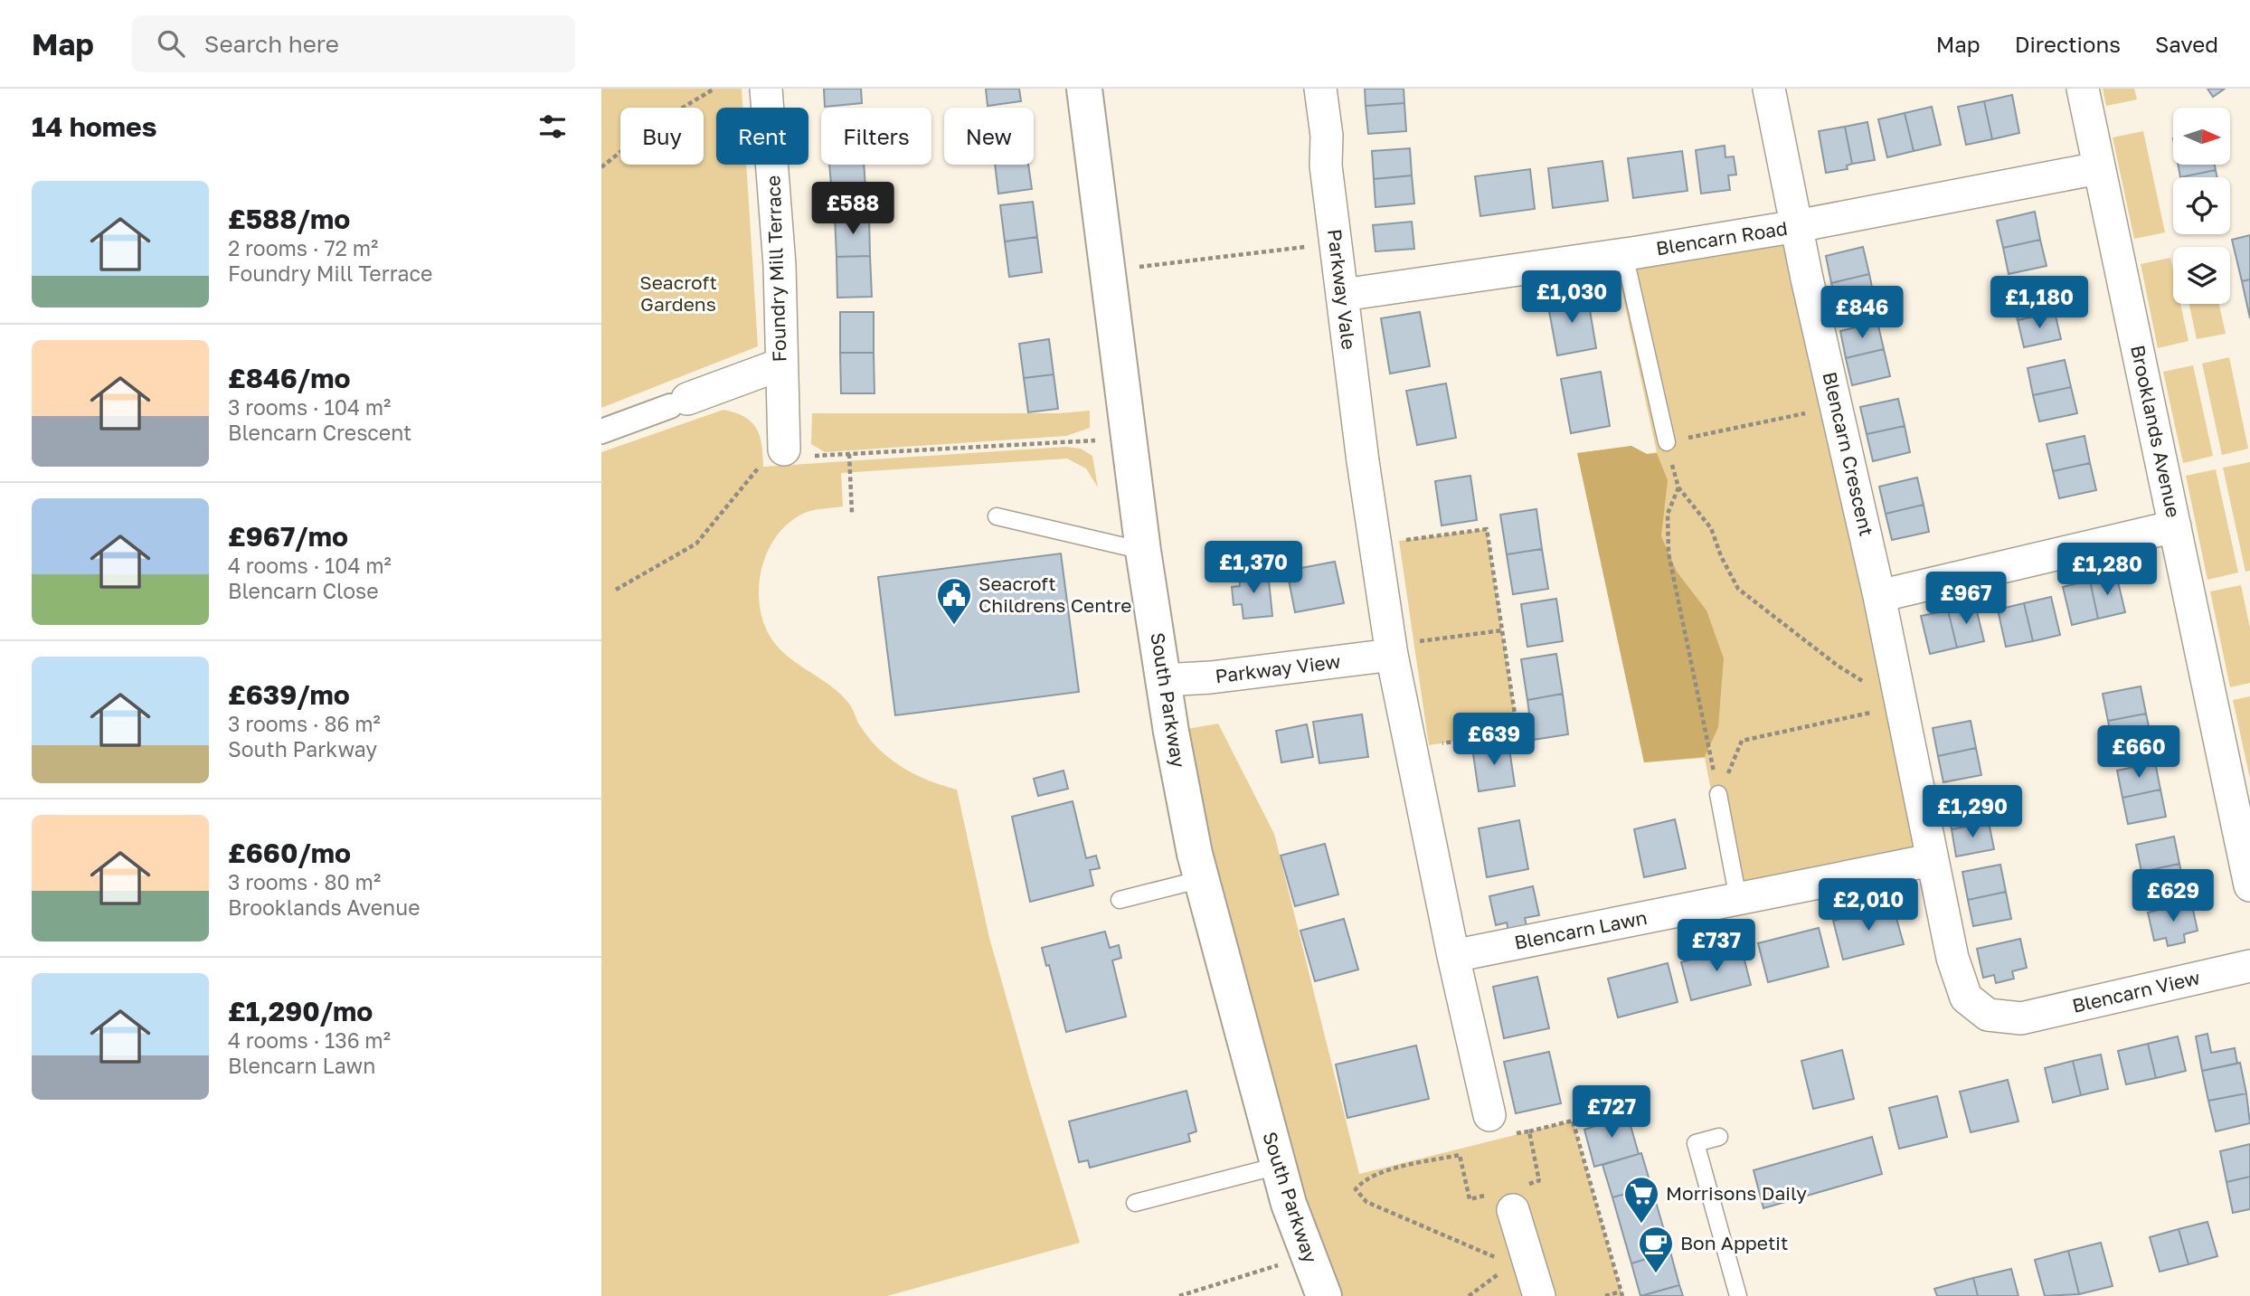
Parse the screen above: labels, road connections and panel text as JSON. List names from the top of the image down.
{
  "streets": {
    "street": [
      "Blencarn Road",
      "Foundry Mill Terrace",
      "Parkway Vale",
      "Brooklands Avenue",
      "Blencarn Crescent",
      "Parkway View",
      "South Parkway",
      "Blencarn Lawn",
      "Blencarn View"
    ]
  },
  "crossings": [
    ["Blencarn Road", "Parkway Vale"],
    ["Blencarn Road", "Brooklands Avenue"],
    ["Blencarn Road", "Blencarn Crescent"],
    ["Blencarn Crescent", "Blencarn Lawn"],
    ["Blencarn Crescent", "Blencarn View"],
    ["Parkway View", "South Parkway"],
    ["Blencarn Lawn", "Blencarn View"]
  ],
  "parks": ["Seacroft Gardens"],
  "places": {
    "public building": ["Seacroft Childrens Centre"],
    "supermarket": ["Morrisons Daily"],
    "cafe": ["Bon Appetit"]
  },
  "north": "right",
  "page": {
    "header": "Map",
    "search": "Search here",
    "nav": ["Map", "Directions", "Saved"],
    "heading": "14 homes",
    "chip": [
      "Buy",
      "Rent",
      "Filters",
      "New"
    ],
    "list": [
      {
        "name": "£588/mo",
        "note": "2 rooms · 72 m² · Foundry Mill Terrace"
      },
      {
        "name": "£846/mo",
        "note": "3 rooms · 104 m² · Blencarn Crescent"
      },
      {
        "name": "£967/mo",
        "note": "4 rooms · 104 m² · Blencarn Close"
      },
      {
        "name": "£639/mo",
        "note": "3 rooms · 86 m² · South Parkway"
      },
      {
        "name": "£660/mo",
        "note": "3 rooms · 80 m² · Brooklands Avenue"
      },
      {
        "name": "£1,290/mo",
        "note": "4 rooms · 136 m² · Blencarn Lawn"
      }
    ],
    "price": [
      "£588",
      "£1,030",
      "£1,180",
      "£846",
      "£1,370",
      "£1,280",
      "£967",
      "£639",
      "£660",
      "£1,290",
      "£629",
      "£2,010",
      "£737",
      "£727"
    ]
  }
}
